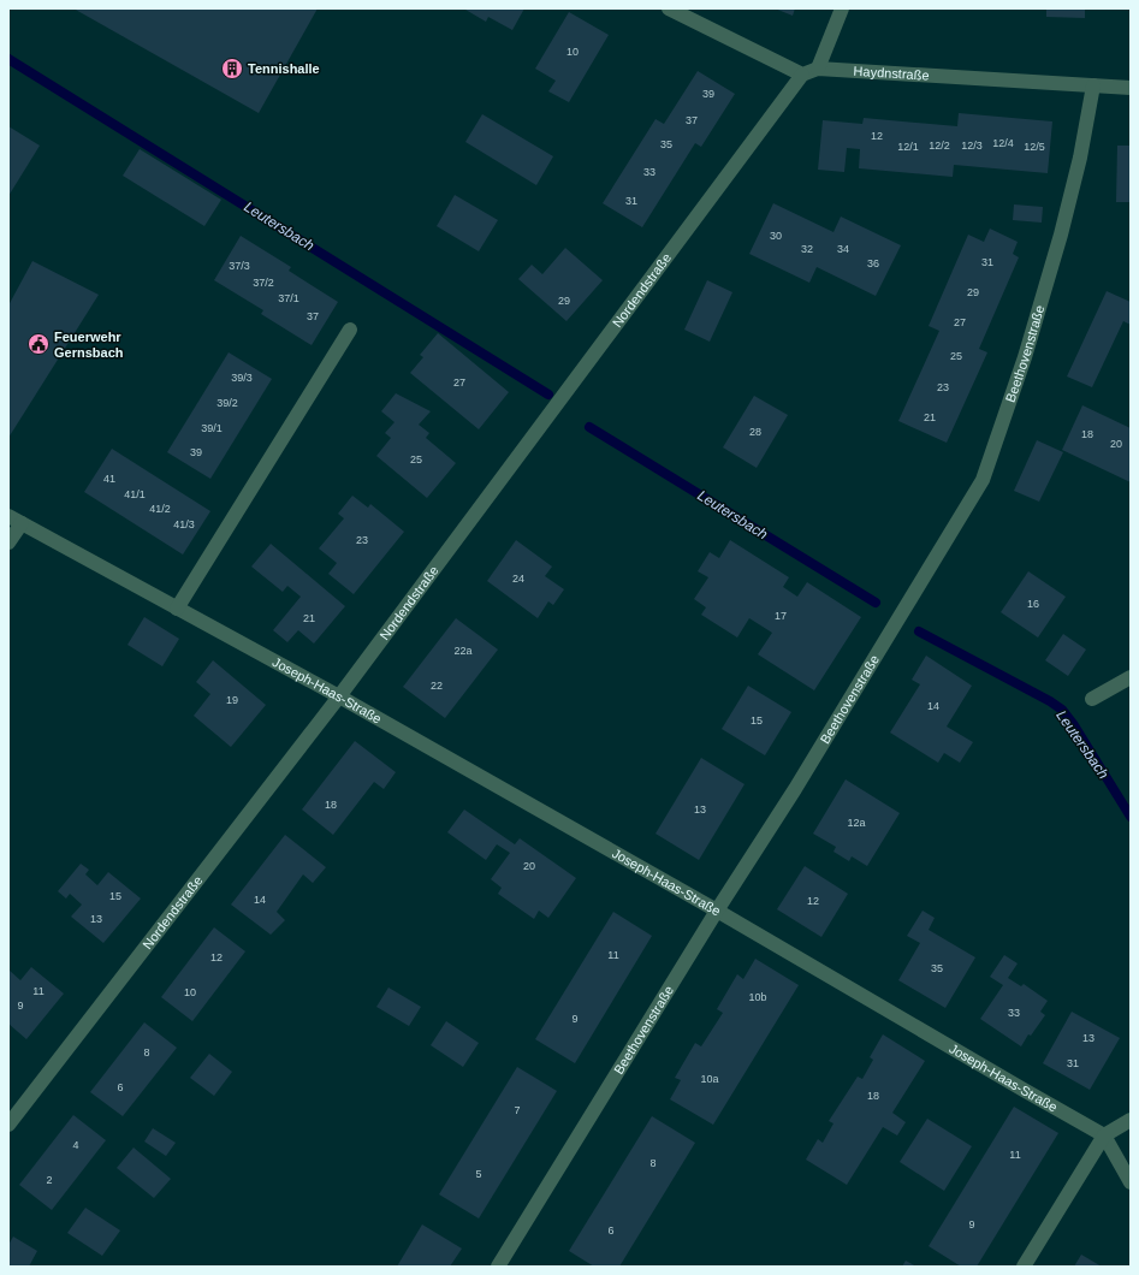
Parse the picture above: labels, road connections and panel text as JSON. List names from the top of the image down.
{
  "streets": {
    "street": [
      "Haydnstraße",
      "Nordendstraße",
      "Beethovenstraße",
      "Joseph-Haas-Straße"
    ]
  },
  "crossings": [
    ["Haydnstraße", "Nordendstraße"],
    ["Haydnstraße", "Beethovenstraße"],
    ["Nordendstraße", "Joseph-Haas-Straße"],
    ["Beethovenstraße", "Joseph-Haas-Straße"]
  ],
  "water": ["Leutersbach"],
  "places": {
    "building": ["Tennishalle"],
    "public building": ["Feuerwehr Gernsbach"]
  },
  "house_numbers": [
    "10",
    "39",
    "37",
    "12",
    "12/4",
    "35",
    "12/2",
    "12/3",
    "12/1",
    "12/5",
    "33",
    "31",
    "30",
    "32",
    "34",
    "31",
    "36",
    "37/3",
    "37/2",
    "29",
    "37/1",
    "29",
    "37",
    "27",
    "25",
    "39/3",
    "27",
    "23",
    "39/2",
    "21",
    "39/1",
    "28",
    "18",
    "20",
    "39",
    "25",
    "41",
    "41/1",
    "41/2",
    "41/3",
    "23",
    "24",
    "16",
    "17",
    "21",
    "22a",
    "22",
    "19",
    "14",
    "15",
    "18",
    "13",
    "12a",
    "20",
    "15",
    "14",
    "12",
    "13",
    "11",
    "12",
    "35",
    "11",
    "10",
    "10b",
    "9",
    "33",
    "9",
    "13",
    "8",
    "31",
    "10a",
    "6",
    "18",
    "7",
    "4",
    "11",
    "8",
    "5",
    "2",
    "9",
    "6"
  ]
}
